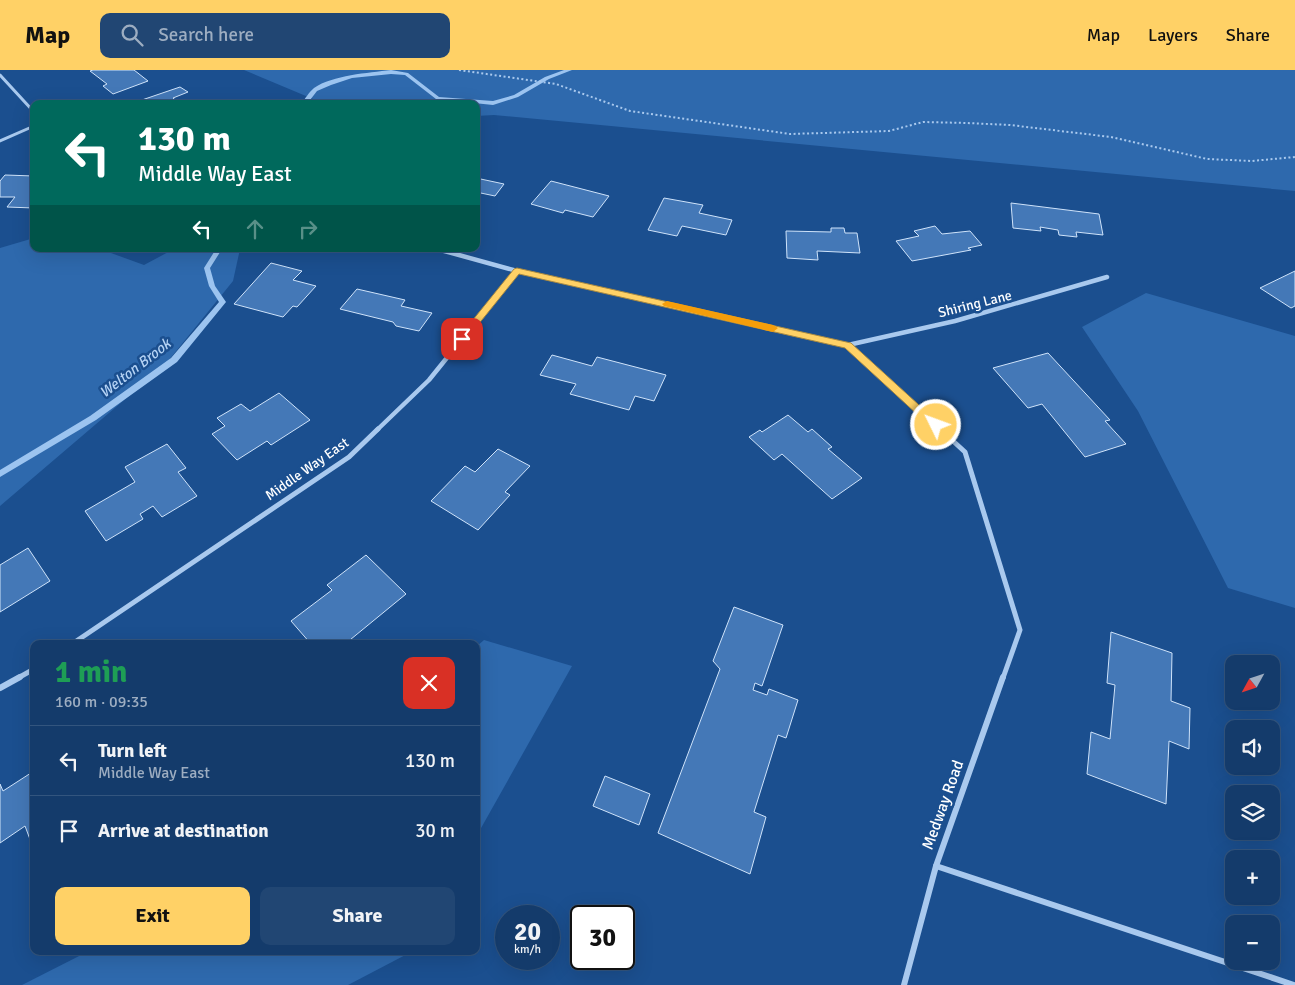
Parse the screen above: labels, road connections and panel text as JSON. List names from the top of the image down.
{
  "streets": {
    "street": ["Shiring Lane", "Middle Way East", "Medway Road"]
  },
  "crossings": [
    ["Shiring Lane", "Medway Road"]
  ],
  "water": ["Welton Brook"],
  "north": "bottom left",
  "page": {
    "header": "Map",
    "search": "Search here",
    "nav": ["Map", "Layers", "Share"],
    "turn": ["130 m", "Middle Way East"],
    "heading": ["1 min", "160 m · 09:35"],
    "map_buttons": ["+", "−"],
    "list": [
      {
        "name": "Turn left",
        "note": "Middle Way East",
        "value": "130 m"
      },
      {
        "name": "Arrive at destination",
        "value": "30 m"
      }
    ],
    "buttons": ["Exit", "Share"],
    "speed": "20 km/h",
    "limit": "30"
  }
}
